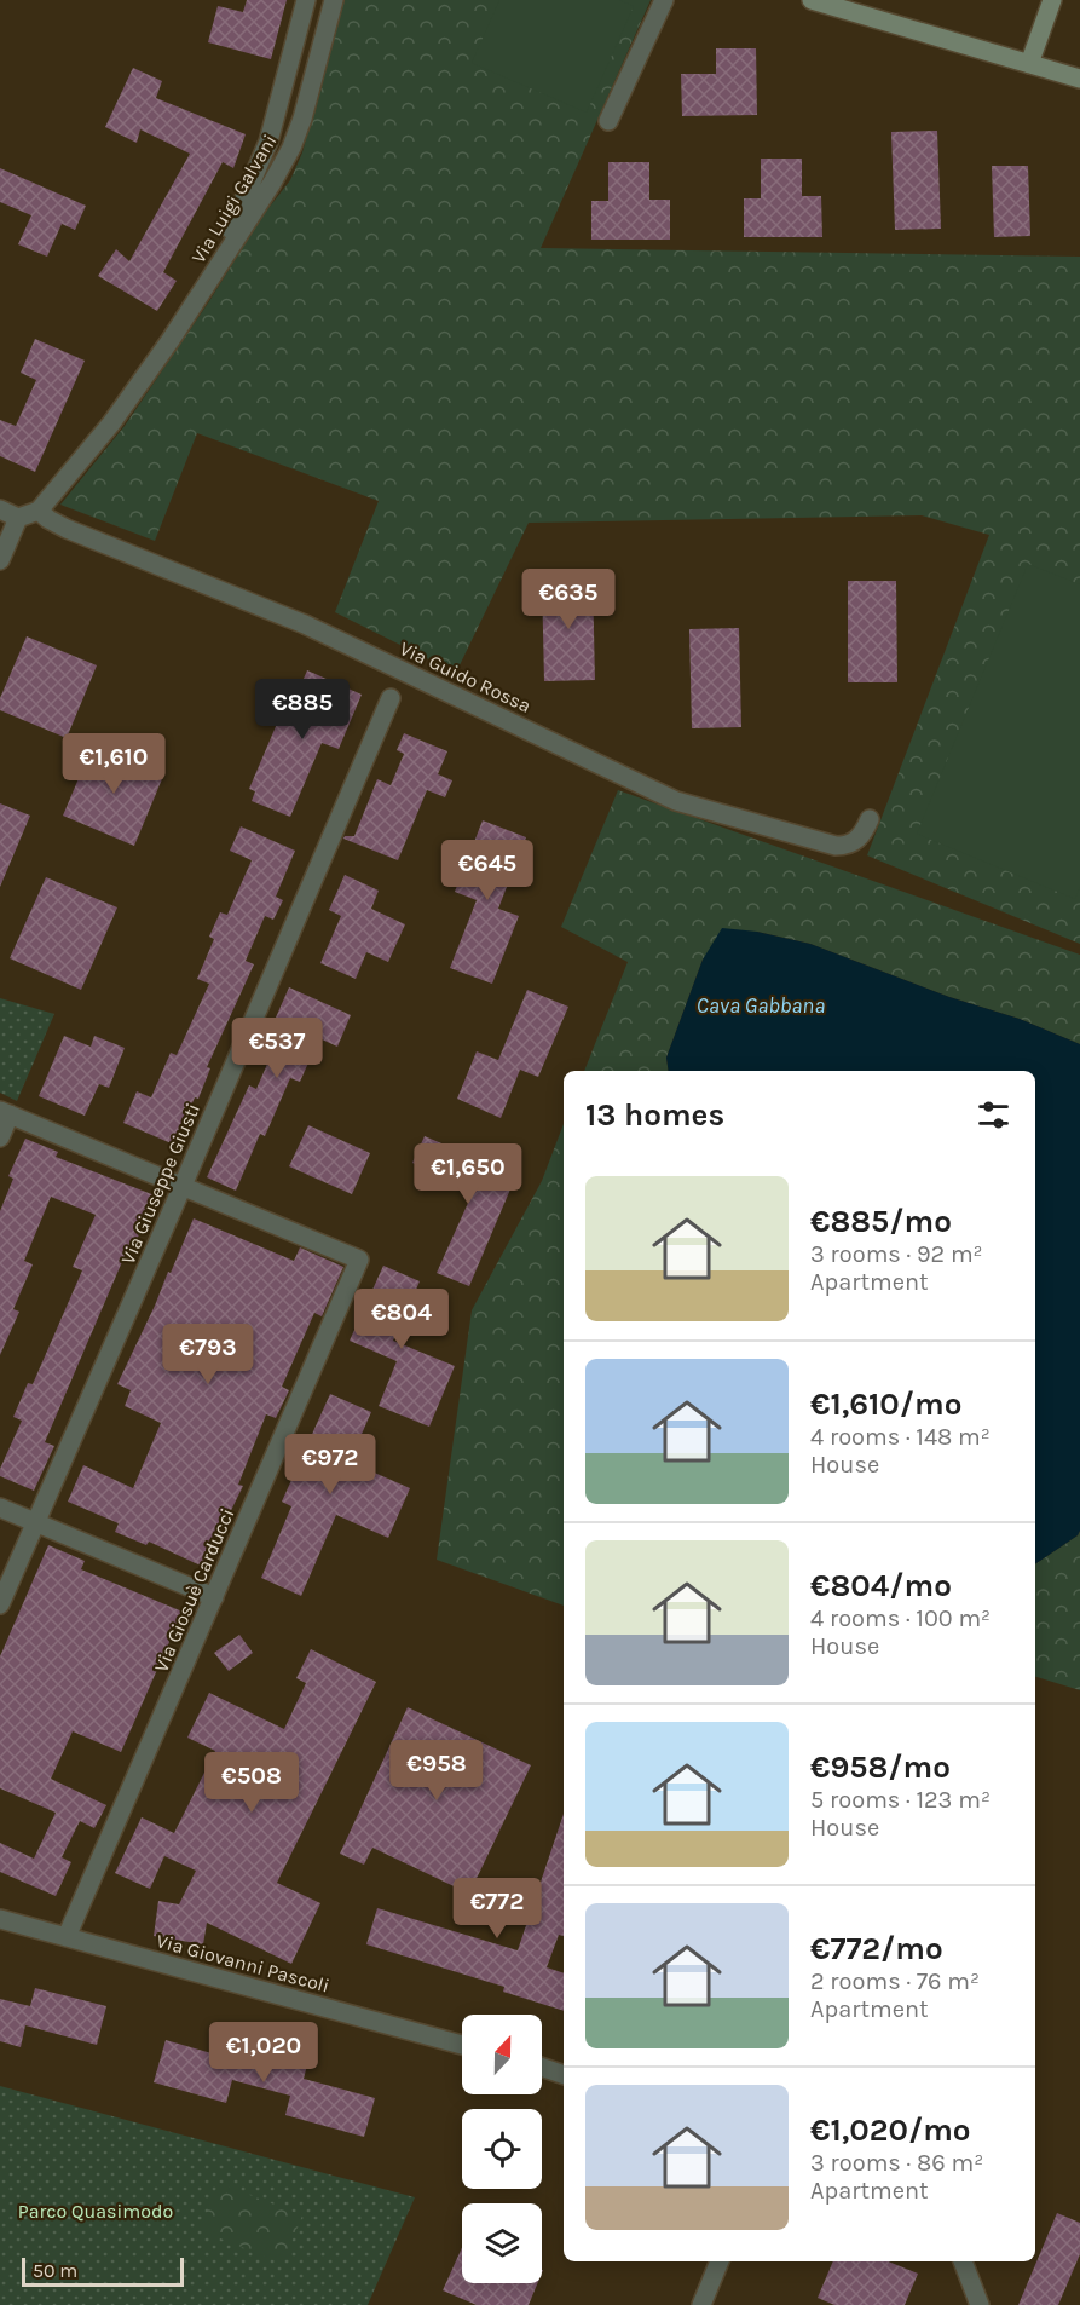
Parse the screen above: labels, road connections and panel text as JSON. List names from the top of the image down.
{
  "streets": {
    "street": [
      "Via Luigi Galvani",
      "Via Guido Rossa",
      "Via Giuseppe Giusti",
      "Via Giosuè Carducci",
      "Via Giovanni Pascoli"
    ]
  },
  "crossings": [
    ["Via Luigi Galvani", "Via Guido Rossa"],
    ["Via Giuseppe Giusti", "Via Giosuè Carducci"],
    ["Via Giosuè Carducci", "Via Giovanni Pascoli"]
  ],
  "water": ["Cava Gabbana"],
  "parks": ["Parco Quasimodo"],
  "scale_bar": "50 m",
  "north": "top",
  "page": {
    "price": [
      "€635",
      "€885",
      "€1,610",
      "€645",
      "€537",
      "€1,650",
      "€804",
      "€793",
      "€972",
      "€958",
      "€508",
      "€772",
      "€1,020"
    ],
    "heading": "13 homes",
    "list": [
      {
        "name": "€885/mo",
        "note": "3 rooms · 92 m² · Apartment"
      },
      {
        "name": "€1,610/mo",
        "note": "4 rooms · 148 m² · House"
      },
      {
        "name": "€804/mo",
        "note": "4 rooms · 100 m² · House"
      },
      {
        "name": "€958/mo",
        "note": "5 rooms · 123 m² · House"
      },
      {
        "name": "€772/mo",
        "note": "2 rooms · 76 m² · Apartment"
      },
      {
        "name": "€1,020/mo",
        "note": "3 rooms · 86 m² · Apartment"
      }
    ],
    "scale": "50 m"
  }
}
